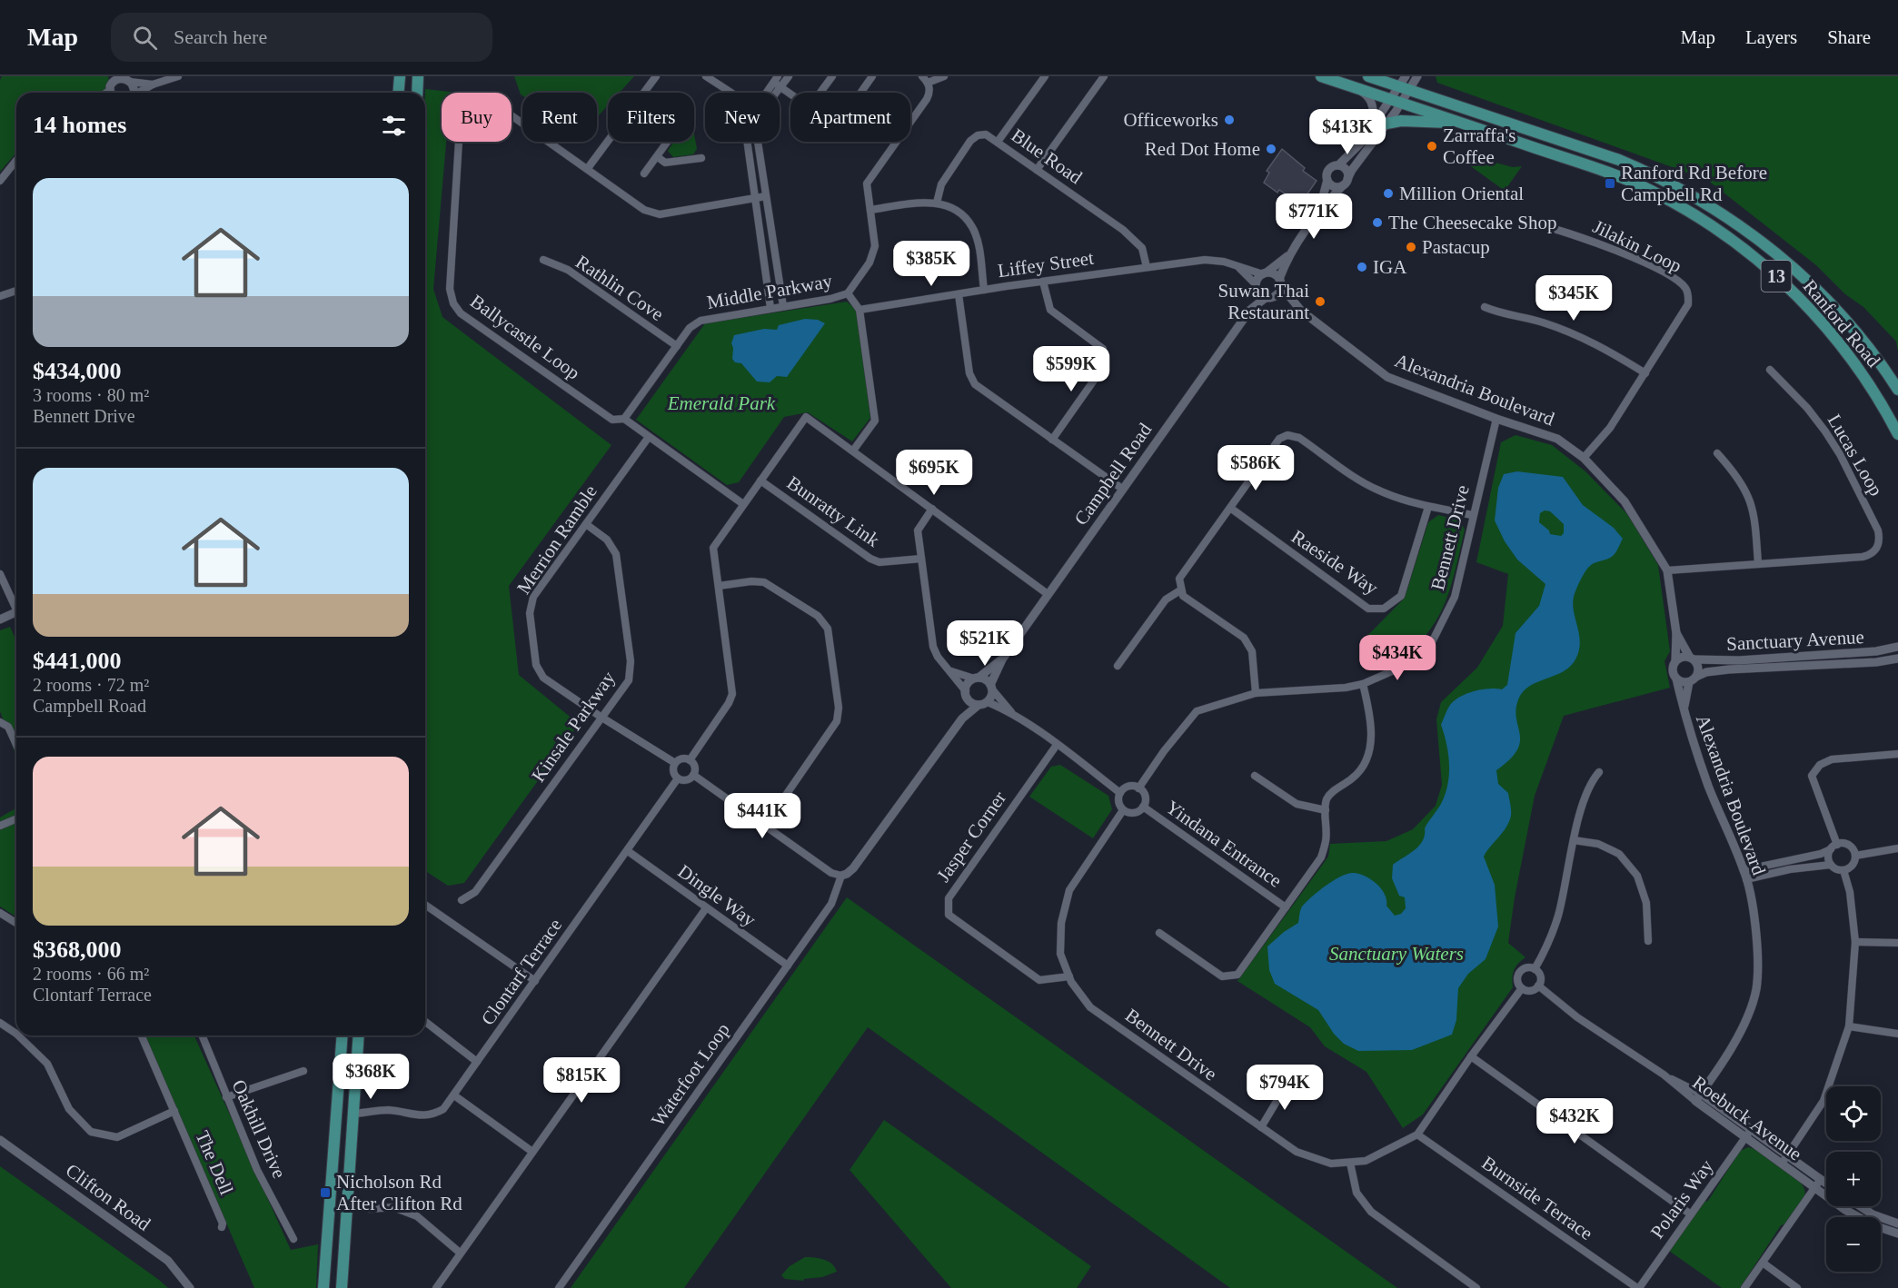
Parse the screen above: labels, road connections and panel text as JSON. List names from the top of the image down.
{
  "streets": {
    "main road": ["13", "Ranford Road"],
    "street": [
      "Blue Road",
      "Jilakin Loop",
      "Liffey Street",
      "Rathlin Cove",
      "Middle Parkway",
      "Ballycastle Loop",
      "Alexandria Boulevard",
      "Lucas Loop",
      "Campbell Road",
      "Bunratty Link",
      "Bennett Drive",
      "Merrion Ramble",
      "Raeside Way",
      "Sanctuary Avenue",
      "Kinsale Parkway",
      "Jasper Corner",
      "Yindana Entrance",
      "Dingle Way",
      "Clontarf Terrace",
      "Waterfoot Loop",
      "Roebuck Avenue",
      "Oakhill Drive",
      "The Dell",
      "Clifton Road",
      "Burnside Terrace",
      "Polaris Way"
    ]
  },
  "crossings": [
    ["Blue Road", "Liffey Street"],
    ["Jilakin Loop", "Alexandria Boulevard"],
    ["Liffey Street", "Middle Parkway"],
    ["Liffey Street", "Alexandria Boulevard"],
    ["Liffey Street", "Campbell Road"],
    ["Rathlin Cove", "Middle Parkway"],
    ["Middle Parkway", "Ballycastle Loop"],
    ["Ranford Road", "Campbell Road"],
    ["Alexandria Boulevard", "Lucas Loop"],
    ["Alexandria Boulevard", "Campbell Road"],
    ["Alexandria Boulevard", "Bennett Drive"],
    ["Alexandria Boulevard", "Sanctuary Avenue"],
    ["Alexandria Boulevard", "Roebuck Avenue"],
    ["Campbell Road", "Waterfoot Loop"],
    ["Bennett Drive", "Jasper Corner"],
    ["Bennett Drive", "Yindana Entrance"],
    ["Bennett Drive", "Roebuck Avenue"],
    ["Bennett Drive", "Burnside Terrace"],
    ["Merrion Ramble", "Kinsale Parkway"],
    ["Merrion Ramble", "Clontarf Terrace"],
    ["Dingle Way", "Clontarf Terrace"],
    ["Dingle Way", "Waterfoot Loop"],
    ["Roebuck Avenue", "Polaris Way"],
    ["Burnside Terrace", "Polaris Way"]
  ],
  "parks": ["Emerald Park", "Sanctuary Waters"],
  "places": {
    "other": [
      "Officeworks",
      "Zarraffa's Coffee",
      "Red Dot Home",
      "Million Oriental",
      "The Cheesecake Shop",
      "Pastacup",
      "IGA",
      "Suwan Thai Restaurant"
    ],
    "transit": ["Ranford Rd Before Campbell Rd", "Nicholson Rd After Clifton Rd"]
  },
  "page": {
    "header": "Map",
    "search": "Search here",
    "nav": ["Map", "Layers", "Share"],
    "chip": [
      "Buy",
      "Rent",
      "Filters",
      "New",
      "Apartment"
    ],
    "heading": "14 homes",
    "price": [
      "$413K",
      "$771K",
      "$385K",
      "$345K",
      "$599K",
      "$586K",
      "$695K",
      "$521K",
      "$434K",
      "$441K",
      "$368K",
      "$815K",
      "$794K",
      "$432K"
    ],
    "list": [
      {
        "name": "$434,000",
        "note": "3 rooms · 80 m² · Bennett Drive"
      },
      {
        "name": "$441,000",
        "note": "2 rooms · 72 m² · Campbell Road"
      },
      {
        "name": "$368,000",
        "note": "2 rooms · 66 m² · Clontarf Terrace"
      }
    ],
    "map_buttons": ["+", "−"]
  }
}
